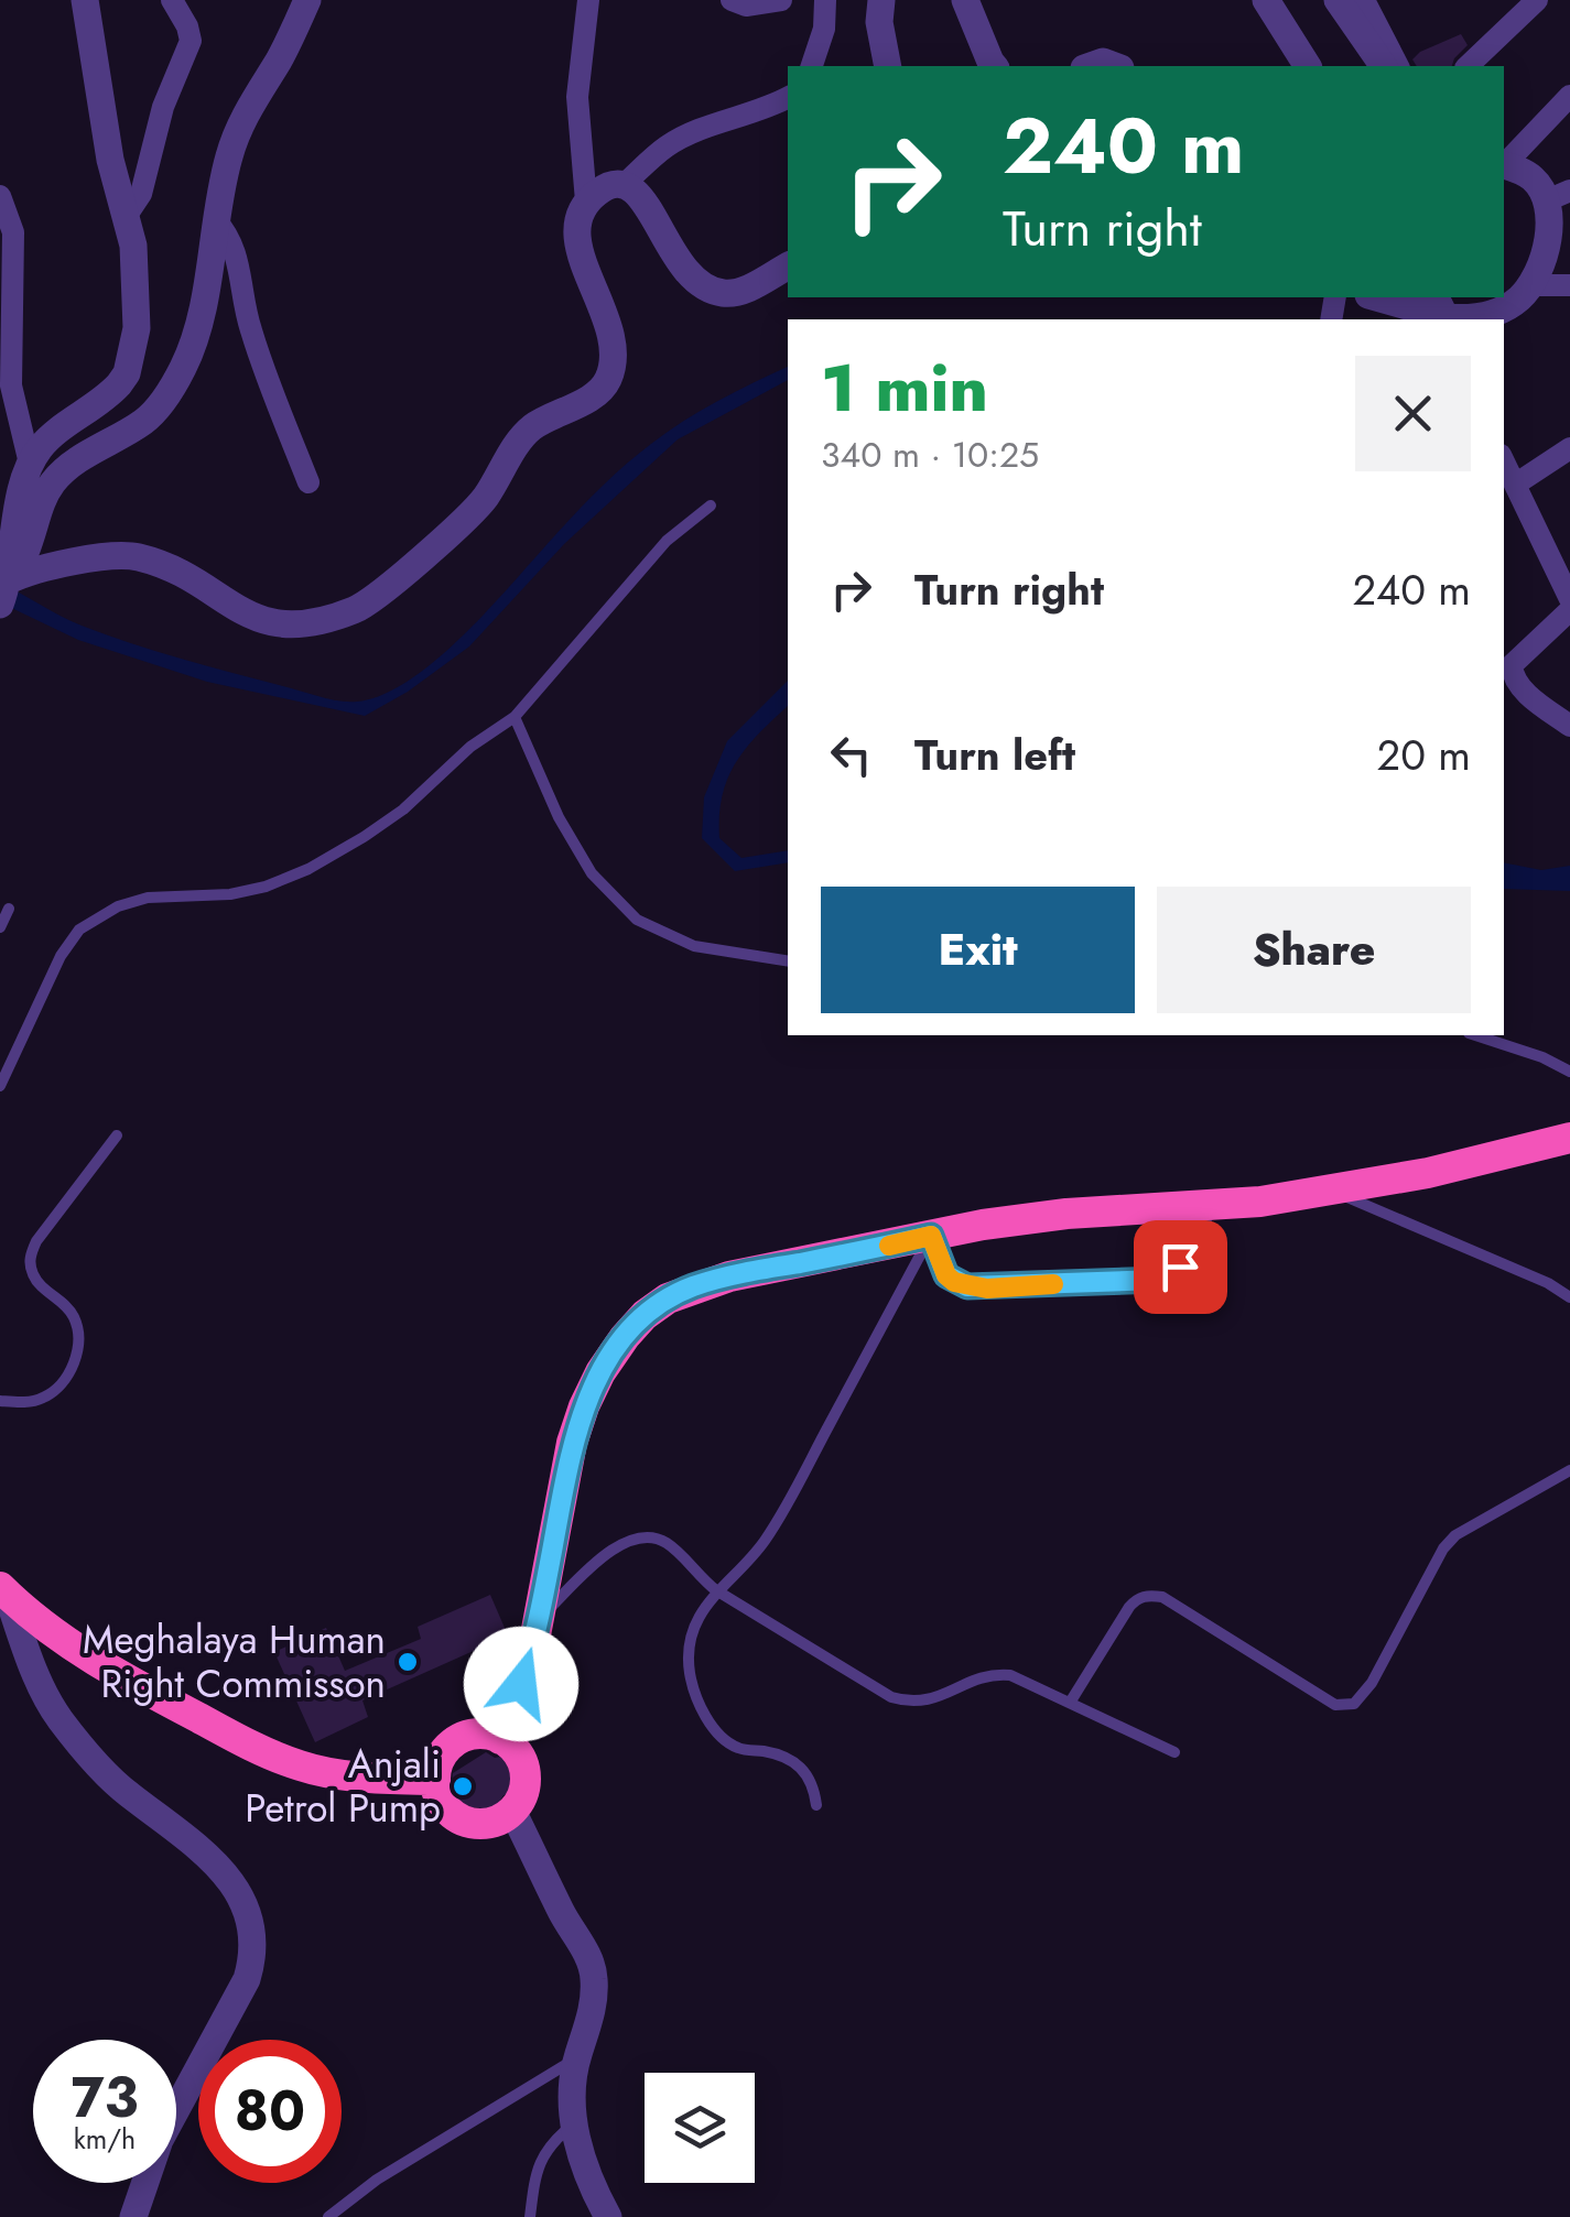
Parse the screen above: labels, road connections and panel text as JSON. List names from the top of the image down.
{
  "places": ["Meghalaya Human Right Commisson", "Anjali Petrol Pump"],
  "page": {
    "turn": ["240 m", "Turn right"],
    "heading": ["1 min", "340 m · 10:25"],
    "list": [
      {
        "name": "Turn right",
        "value": "240 m"
      },
      {
        "name": "Turn left",
        "value": "20 m"
      }
    ],
    "buttons": ["Exit", "Share"],
    "speed": "73 km/h",
    "limit": "80"
  }
}
